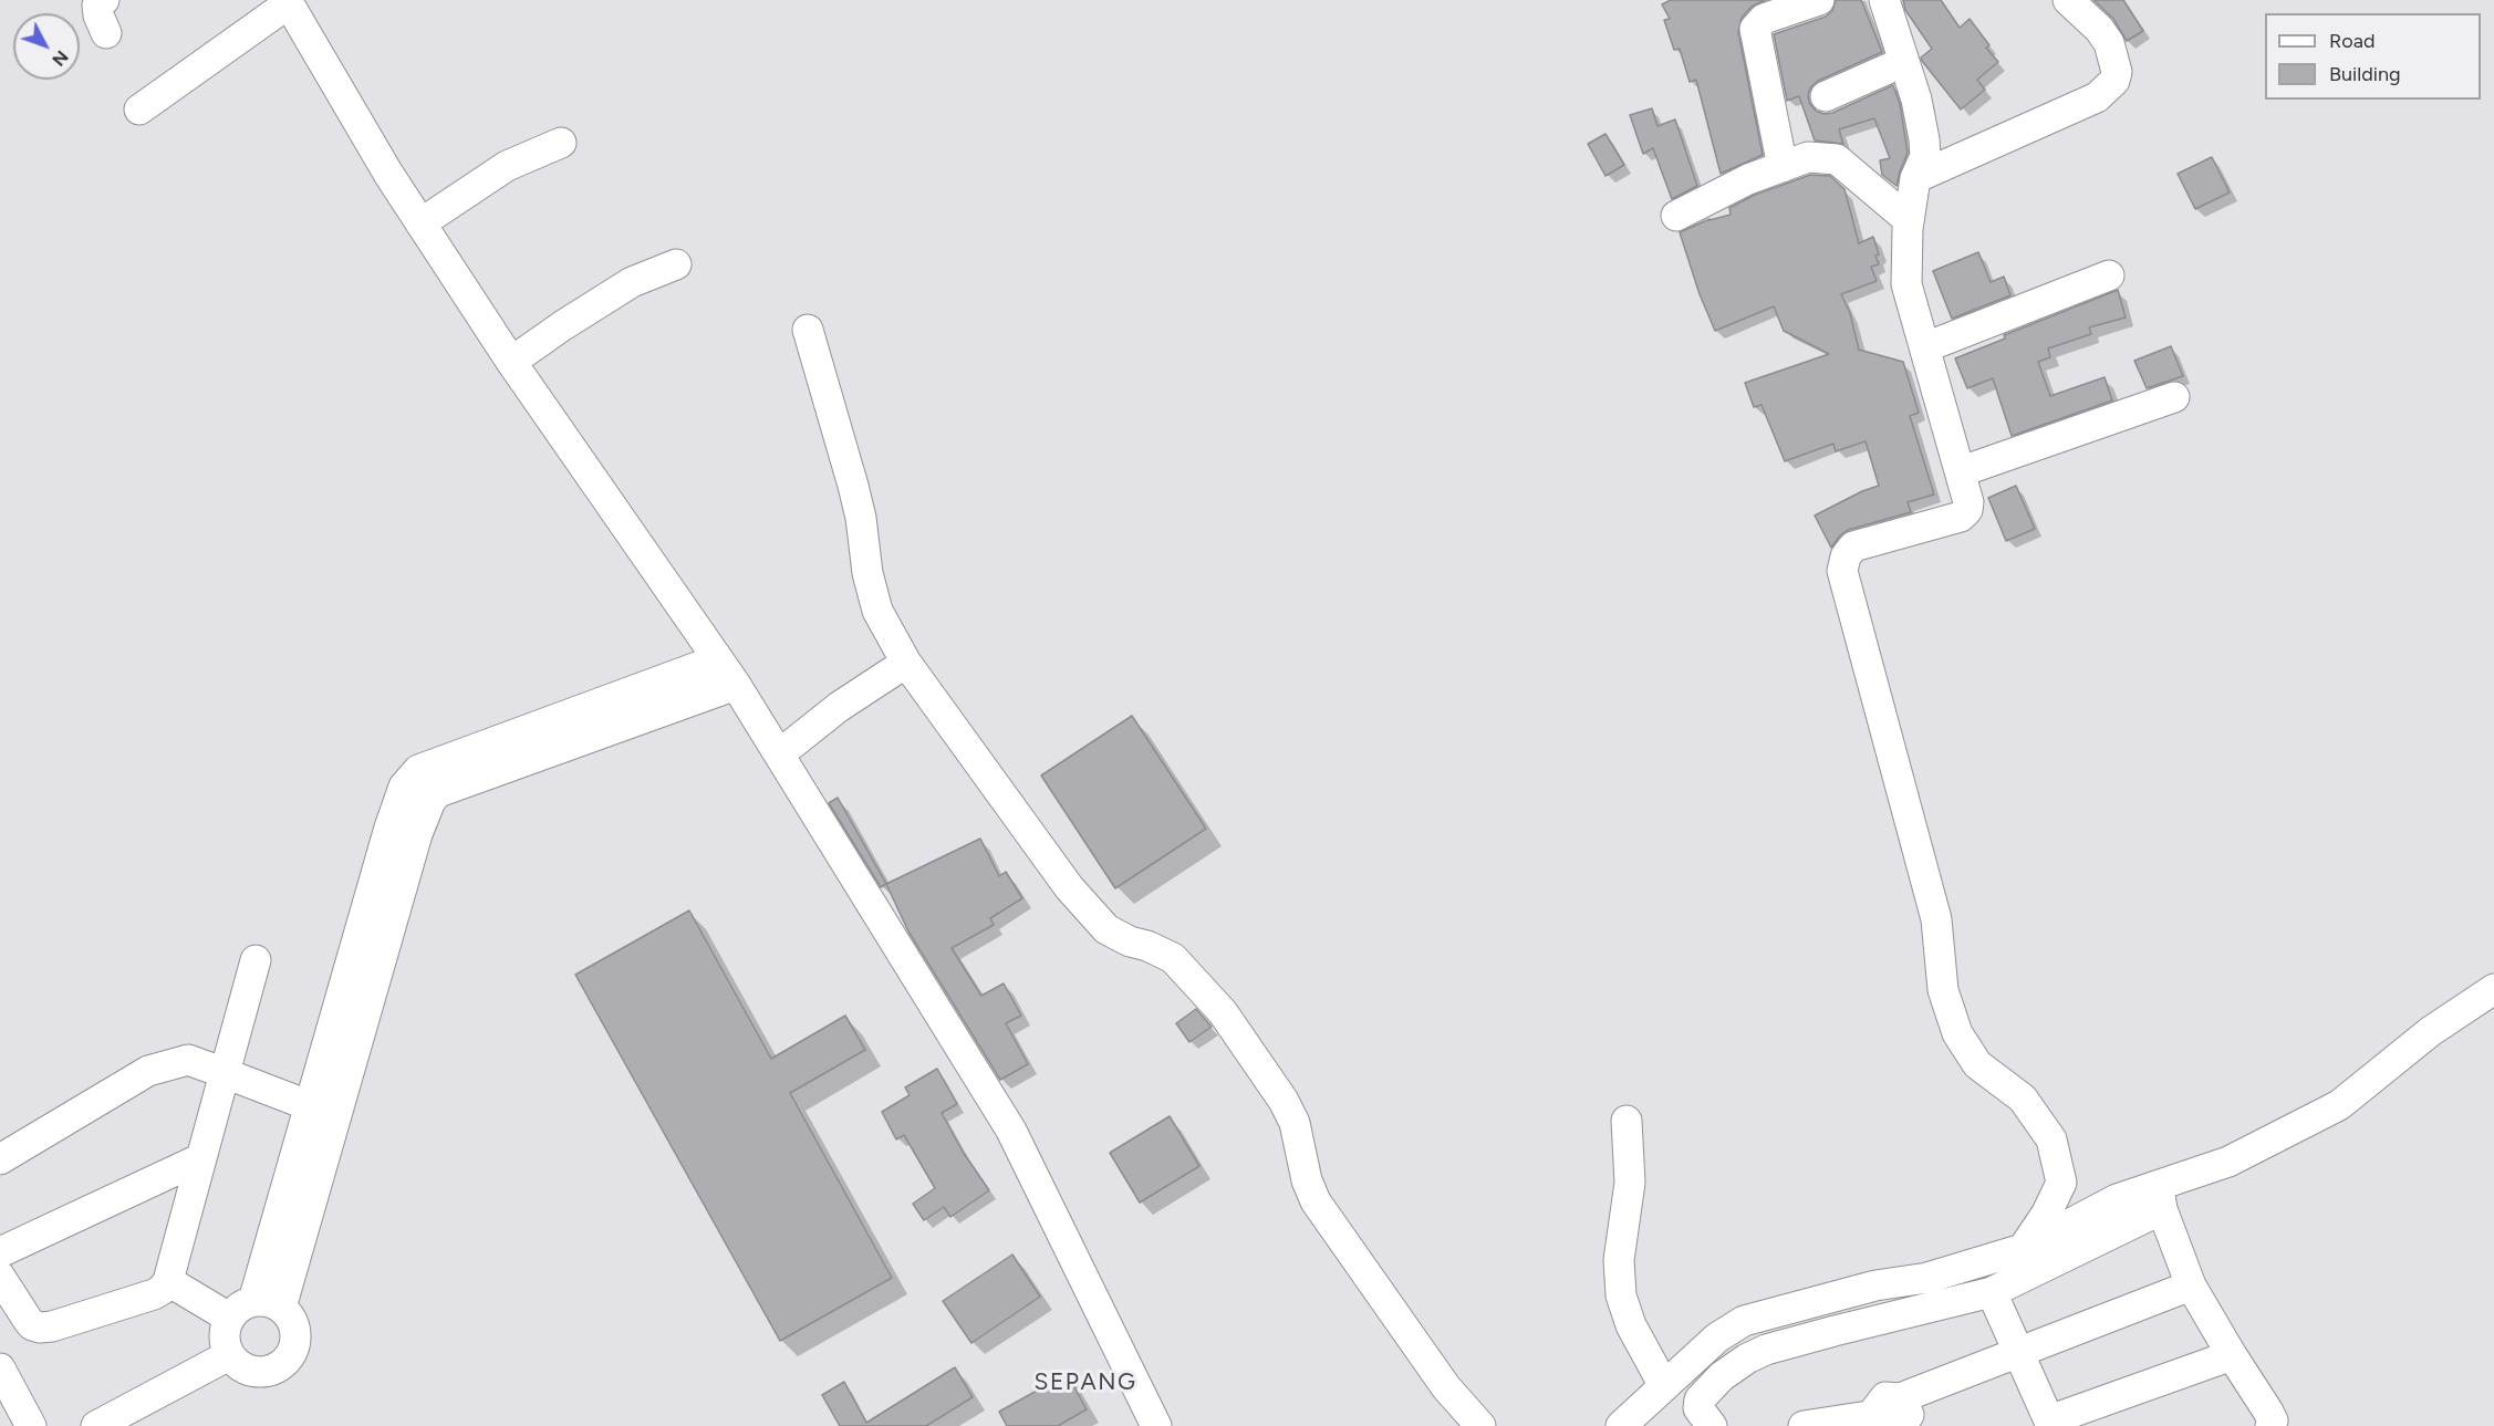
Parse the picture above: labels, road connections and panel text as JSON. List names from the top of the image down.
{
  "districts": ["SEPANG"],
  "legend": ["Road", "Building"],
  "north": "bottom right"
}
